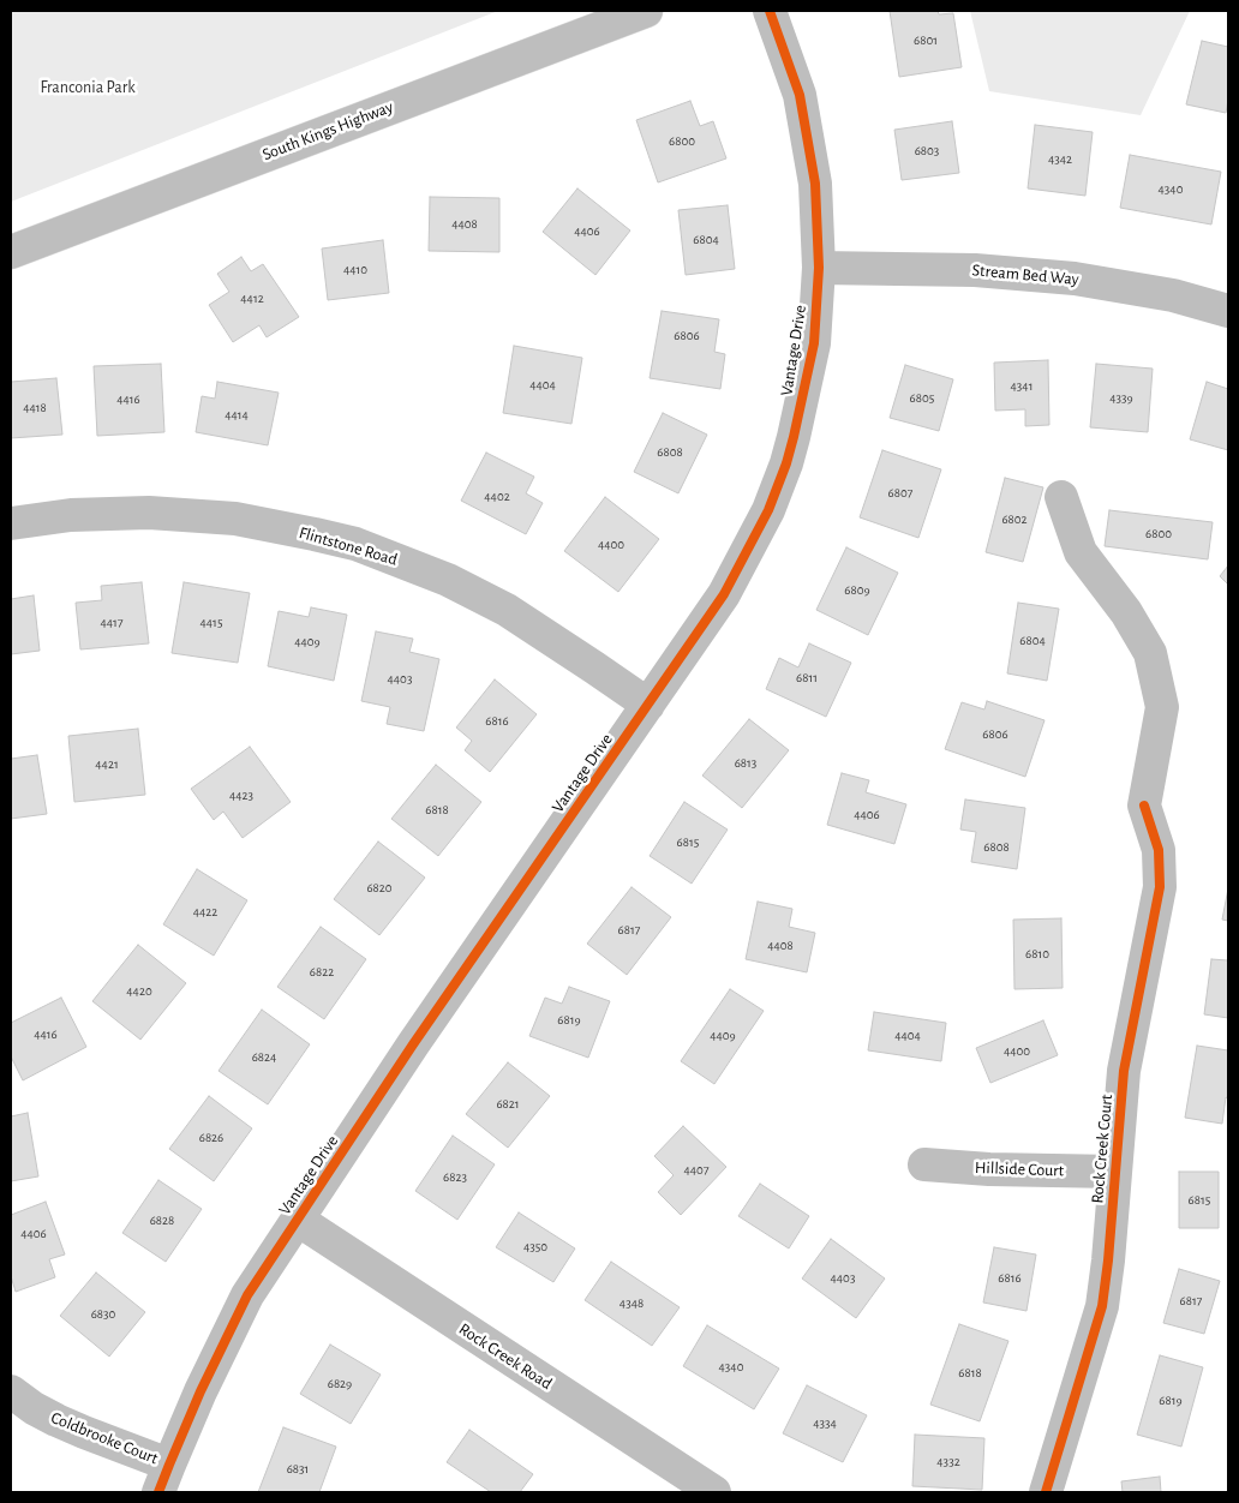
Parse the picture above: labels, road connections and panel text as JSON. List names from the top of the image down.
{
  "streets": {
    "street": [
      "South Kings Highway",
      "Stream Bed Way",
      "Vantage Drive",
      "Flintstone Road",
      "Rock Creek Court",
      "Hillside Court",
      "Rock Creek Road",
      "Coldbrooke Court"
    ]
  },
  "crossings": [
    ["Stream Bed Way", "Vantage Drive"],
    ["Vantage Drive", "Flintstone Road"],
    ["Vantage Drive", "Rock Creek Road"],
    ["Vantage Drive", "Coldbrooke Court"],
    ["Rock Creek Court", "Hillside Court"]
  ],
  "parks": ["Franconia Park"],
  "house_numbers": [
    "6801",
    "6800",
    "6803",
    "4342",
    "4340",
    "4408",
    "4406",
    "6804",
    "4410",
    "4412",
    "6806",
    "4404",
    "4341",
    "6805",
    "4339",
    "4416",
    "4418",
    "4414",
    "6808",
    "6807",
    "4402",
    "6802",
    "6800",
    "4400",
    "6809",
    "4417",
    "4415",
    "6804",
    "4409",
    "6811",
    "4403",
    "6816",
    "6806",
    "6813",
    "4421",
    "4423",
    "6818",
    "4406",
    "6815",
    "6808",
    "6820",
    "4422",
    "6817",
    "4408",
    "6810",
    "6822",
    "4420",
    "6819",
    "4416",
    "4409",
    "4404",
    "4400",
    "6824",
    "6821",
    "6826",
    "4407",
    "6823",
    "6815",
    "6828",
    "4406",
    "4350",
    "4403",
    "6816",
    "6817",
    "4348",
    "6830",
    "4340",
    "6818",
    "6829",
    "6819",
    "4334",
    "4332",
    "6831"
  ]
}
